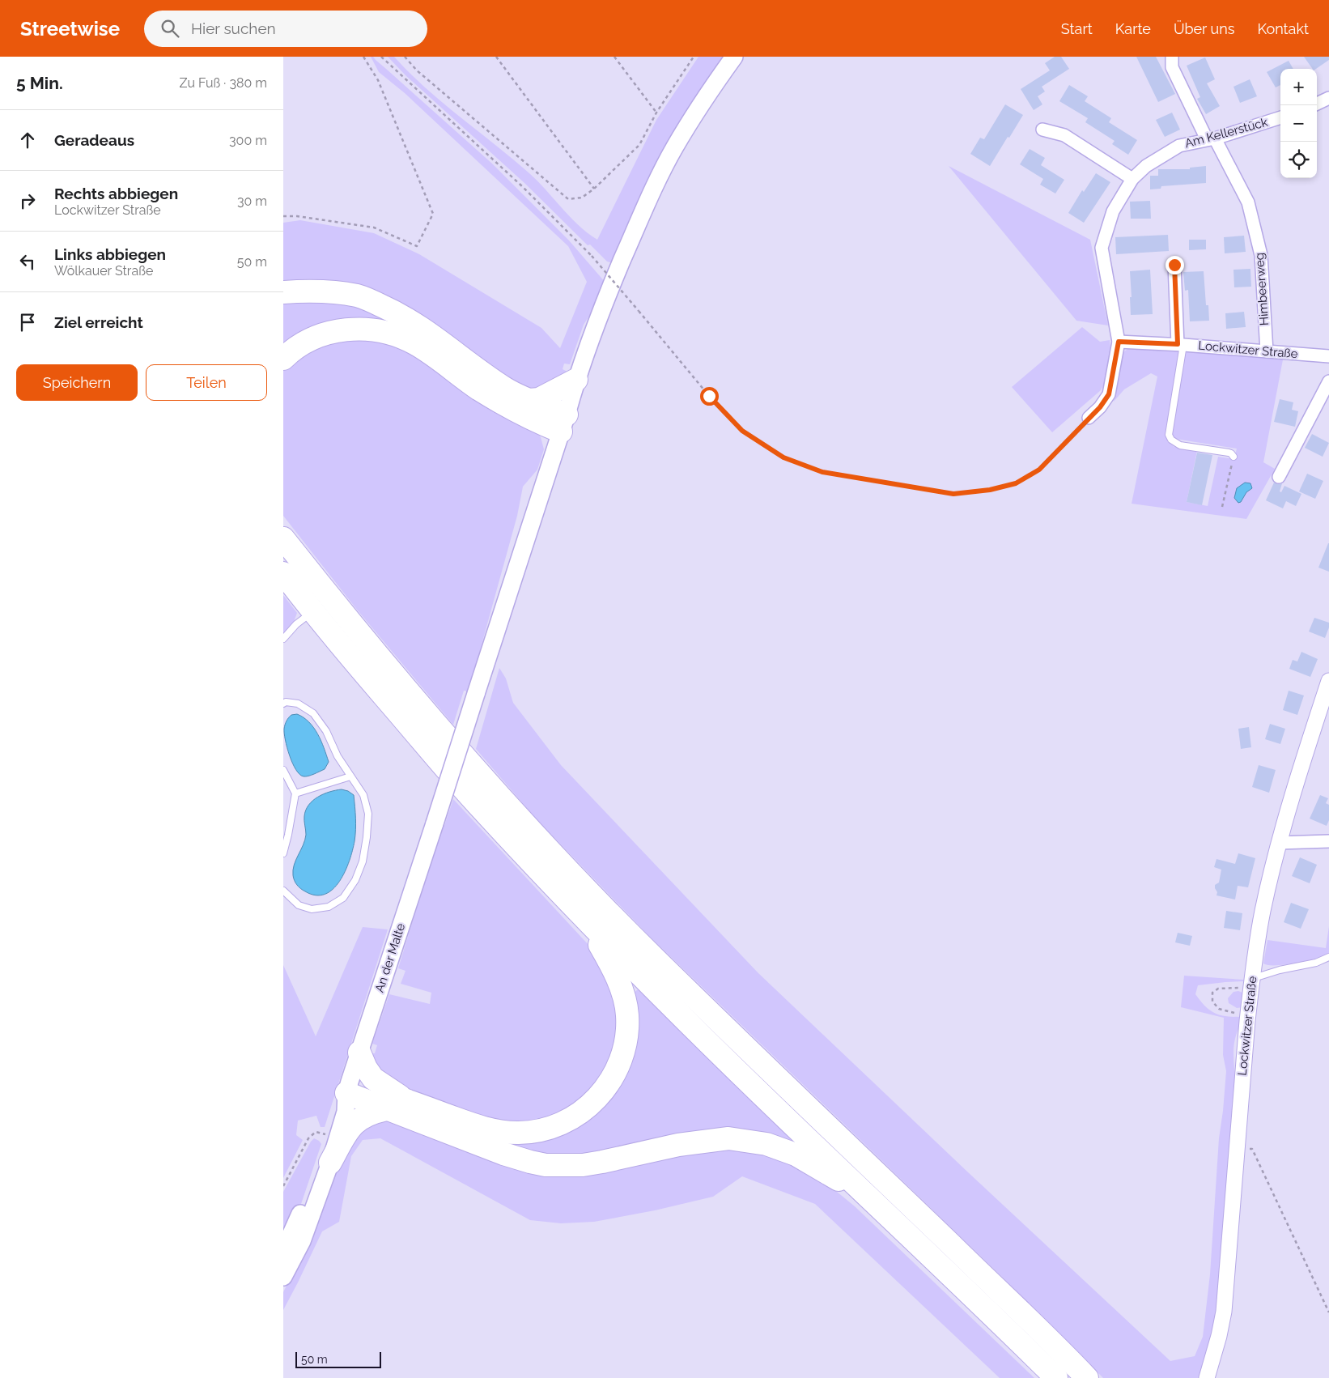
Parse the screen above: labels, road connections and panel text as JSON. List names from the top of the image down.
{
  "streets": {
    "main road": ["An der Malte"],
    "street": ["Am Kellerstück", "Himbeerweg", "Lockwitzer Straße"]
  },
  "crossings": [
    ["Am Kellerstück", "Himbeerweg"],
    ["Am Kellerstück", "Lockwitzer Straße"],
    ["Himbeerweg", "Lockwitzer Straße"]
  ],
  "scale_bar": "50 m",
  "page": {
    "header": "Streetwise",
    "search": "Hier suchen",
    "nav": [
      "Start",
      "Karte",
      "Über uns",
      "Kontakt"
    ],
    "heading": ["5 Min.", "Zu Fuß · 380 m"],
    "map_buttons": ["+", "−"],
    "list": [
      ["Geradeaus", "300 m"],
      ["Rechts abbiegen", "Lockwitzer Straße", "30 m"],
      ["Links abbiegen", "Wölkauer Straße", "50 m"],
      "Ziel erreicht"
    ],
    "buttons": ["Speichern", "Teilen"],
    "scale": "50 m"
  }
}
